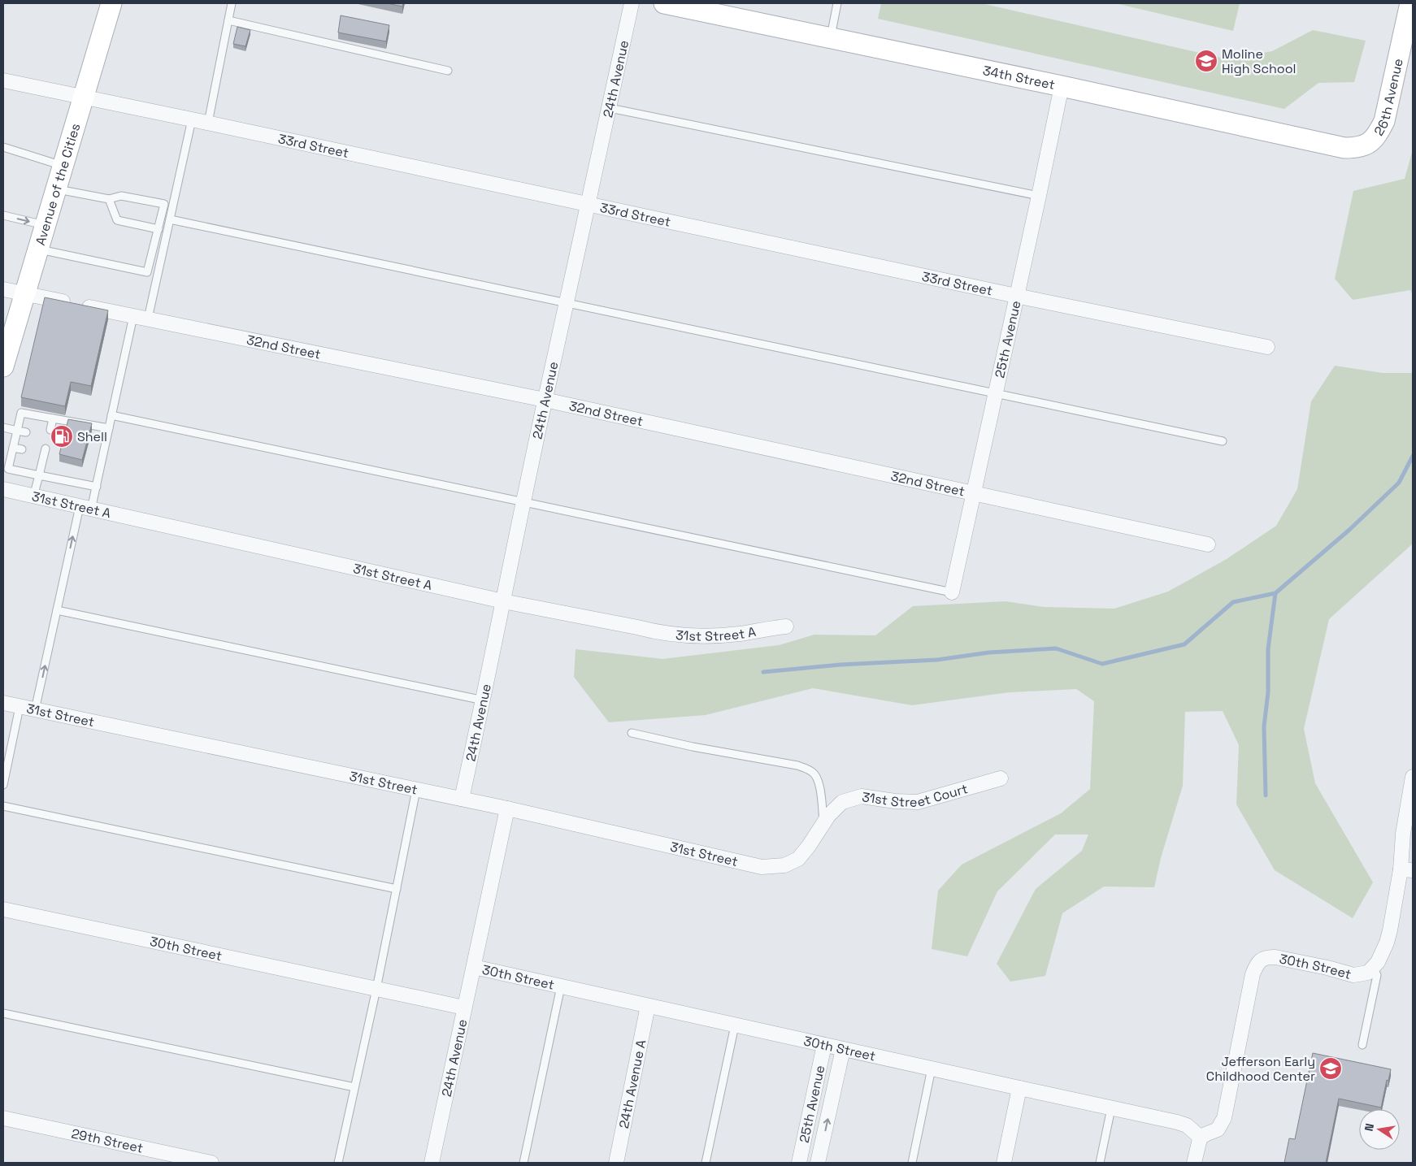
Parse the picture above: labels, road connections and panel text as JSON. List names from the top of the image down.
{
  "streets": {
    "street": [
      "34th Street",
      "24th Avenue",
      "26th Avenue",
      "33rd Street",
      "Avenue of the Cities",
      "25th Avenue",
      "32nd Street",
      "31st Street A",
      "31st Street",
      "31st Street Court",
      "30th Street",
      "24th Avenue A",
      "29th Street"
    ]
  },
  "crossings": [
    ["34th Street", "26th Avenue"],
    ["34th Street", "25th Avenue"],
    ["24th Avenue", "33rd Street"],
    ["24th Avenue", "32nd Street"],
    ["24th Avenue", "31st Street A"],
    ["24th Avenue", "31st Street"],
    ["24th Avenue", "30th Street"],
    ["33rd Street", "Avenue of the Cities"],
    ["33rd Street", "25th Avenue"],
    ["Avenue of the Cities", "32nd Street"],
    ["25th Avenue", "32nd Street"],
    ["25th Avenue", "30th Street"],
    ["31st Street", "31st Street Court"],
    ["30th Street", "24th Avenue A"]
  ],
  "places": {
    "school or university": ["Moline High School", "Jefferson Early Childhood Center"],
    "fuel station": ["Shell"]
  },
  "north": "left"
}
